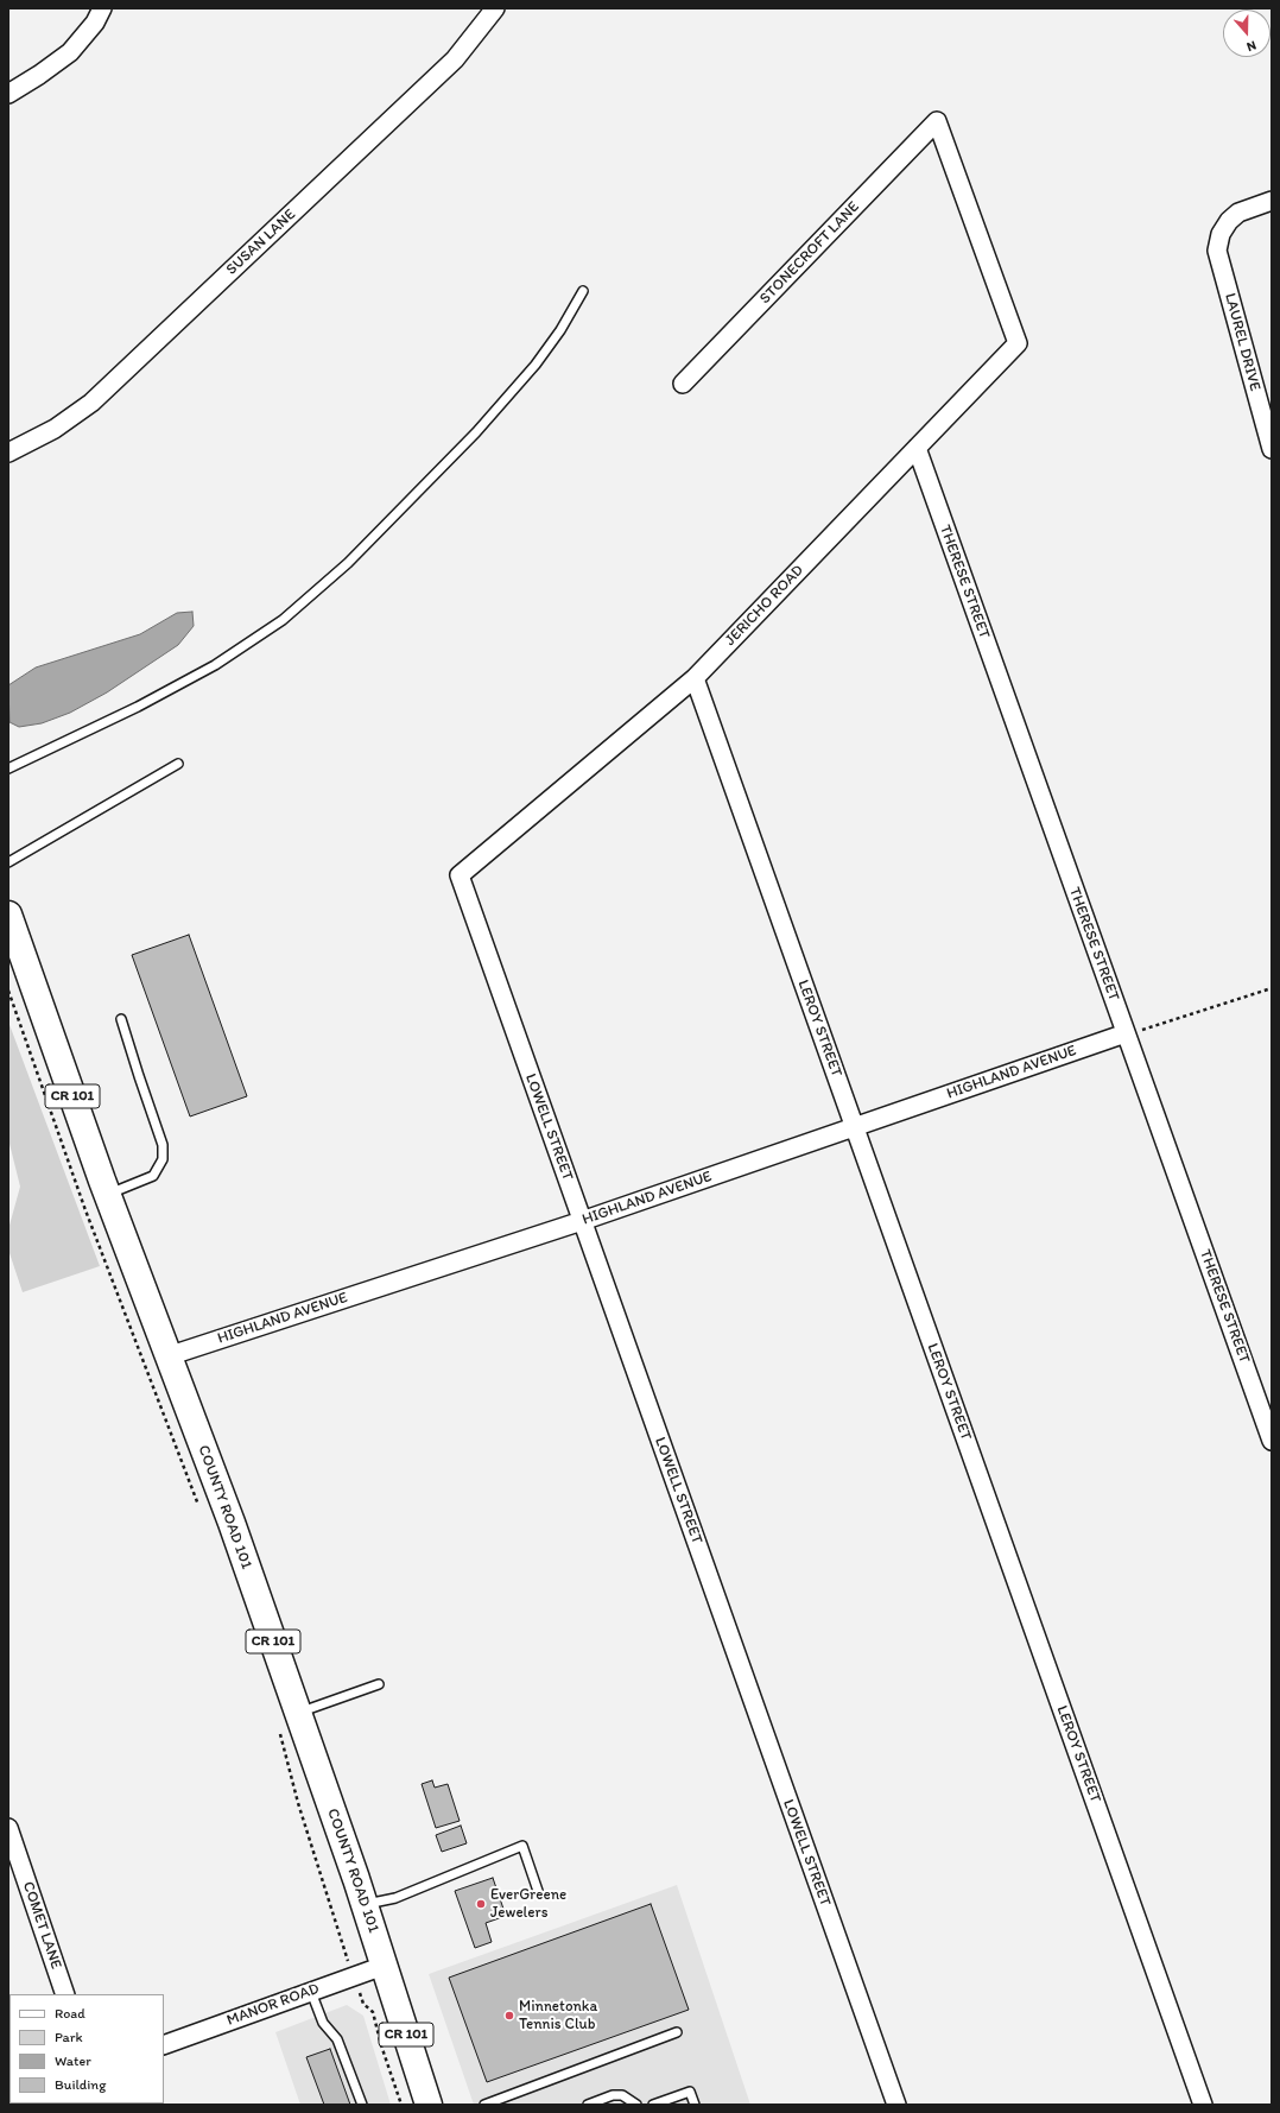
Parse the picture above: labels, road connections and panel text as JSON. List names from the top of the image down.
{
  "streets": {
    "main road": ["CR 101", "COUNTY ROAD 101"],
    "street": [
      "SUSAN LANE",
      "STONECROFT LANE",
      "LAUREL DRIVE",
      "THERESE STREET",
      "JERICHO ROAD",
      "LEROY STREET",
      "HIGHLAND AVENUE",
      "LOWELL STREET",
      "COMET LANE",
      "MANOR ROAD"
    ]
  },
  "crossings": [
    ["STONECROFT LANE", "JERICHO ROAD"],
    ["THERESE STREET", "JERICHO ROAD"],
    ["THERESE STREET", "HIGHLAND AVENUE"],
    ["JERICHO ROAD", "LEROY STREET"],
    ["JERICHO ROAD", "LOWELL STREET"],
    ["LEROY STREET", "HIGHLAND AVENUE"],
    ["HIGHLAND AVENUE", "LOWELL STREET"],
    ["HIGHLAND AVENUE", "COUNTY ROAD 101"],
    ["COUNTY ROAD 101", "MANOR ROAD"]
  ],
  "places": ["EverGreene Jewelers", "Minnetonka Tennis Club"],
  "legend": [
    "Road",
    "Park",
    "Water",
    "Building"
  ],
  "north": "bottom"
}
